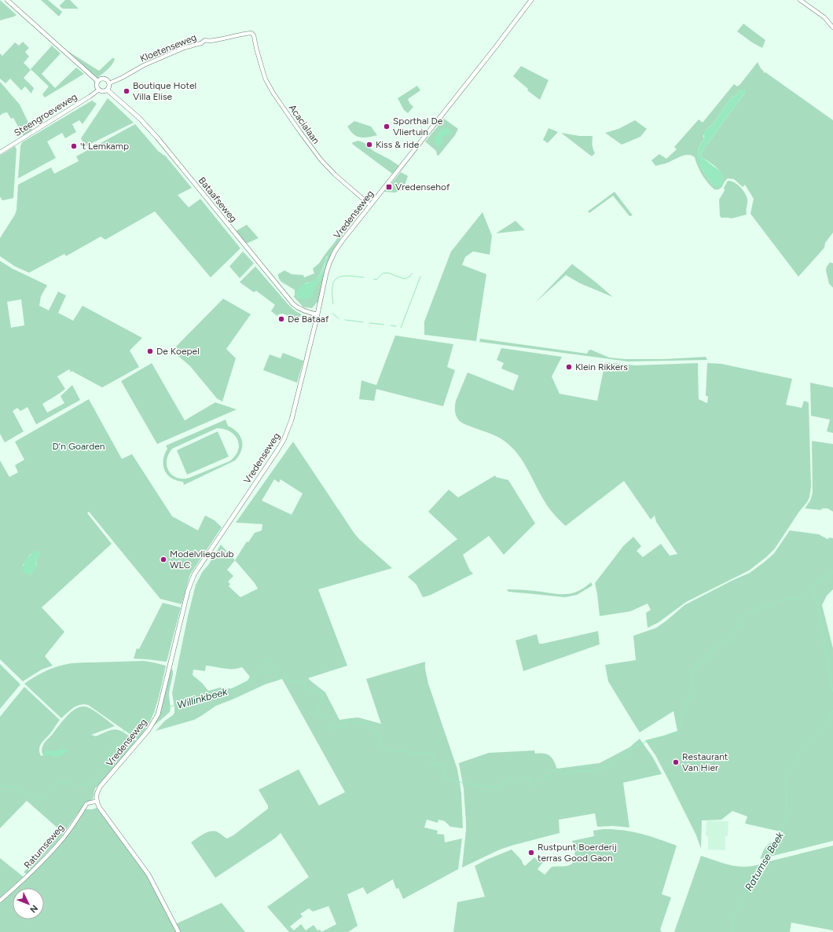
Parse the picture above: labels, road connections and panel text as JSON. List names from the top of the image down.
{
  "streets": {
    "main road": ["Bataafseweg", "Vredenseweg"],
    "street": [
      "Kloetenseweg",
      "Steengroeveweg",
      "Acacialaan",
      "Ratumseweg"
    ]
  },
  "crossings": [
    ["Kloetenseweg", "Steengroeveweg"],
    ["Kloetenseweg", "Acacialaan"],
    ["Kloetenseweg", "Bataafseweg"],
    ["Steengroeveweg", "Bataafseweg"],
    ["Acacialaan", "Vredenseweg"],
    ["Bataafseweg", "Vredenseweg"],
    ["Vredenseweg", "Ratumseweg"]
  ],
  "water": ["Willinkbeek", "Ratumse Beek"],
  "parks": ["D'n Goarden"],
  "places": {
    "other": [
      "Boutique Hotel Villa Elise",
      "Sporthal De Vliertuin",
      "Kiss & ride",
      "'t Lemkamp",
      "De Bataaf",
      "De Koepel",
      "Klein Rikkers",
      "Modelvliegclub WLC",
      "Restaurant Van Hier",
      "Rustpunt Boerderij terras Good Gaon"
    ],
    "transit": ["Vredensehof"]
  },
  "north": "bottom right"
}
